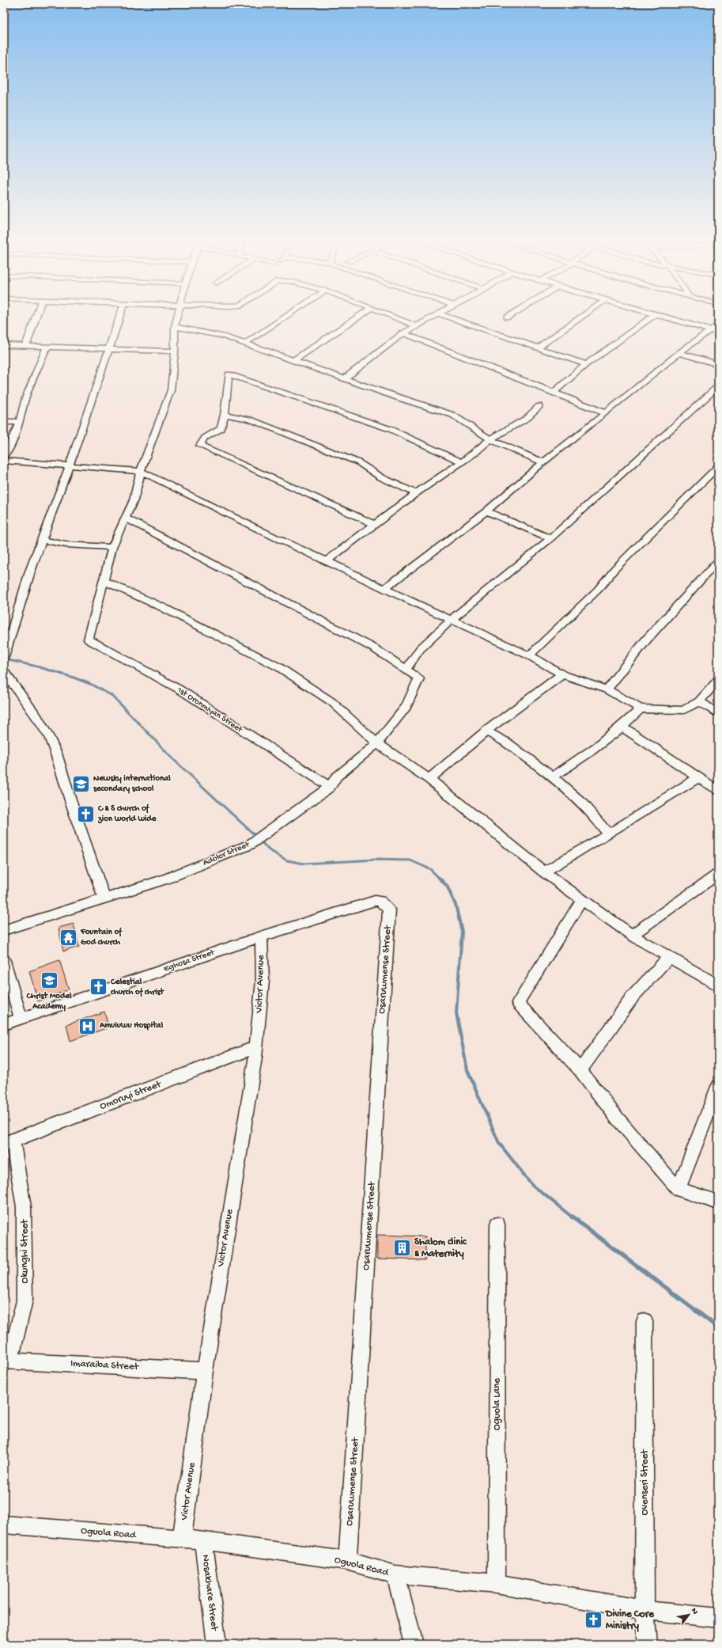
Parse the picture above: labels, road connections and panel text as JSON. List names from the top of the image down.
{
  "streets": {
    "street": [
      "1st Oronmiyan Street",
      "Adolor Street",
      "Eghosa Street",
      "Osaruwmense Street",
      "Victor Avenue",
      "Omoruyi Street",
      "Okunghi Street",
      "Imaraiba Street",
      "Oguola Lane",
      "Ovenseri Street",
      "Oguola Road",
      "Nosakhare Street"
    ]
  },
  "crossings": [
    ["1st Oronmiyan Street", "Adolor Street"],
    ["Eghosa Street", "Osaruwmense Street"],
    ["Eghosa Street", "Victor Avenue"],
    ["Osaruwmense Street", "Oguola Road"],
    ["Victor Avenue", "Omoruyi Street"],
    ["Victor Avenue", "Imaraiba Street"],
    ["Victor Avenue", "Oguola Road"],
    ["Omoruyi Street", "Okunghi Street"],
    ["Okunghi Street", "Imaraiba Street"],
    ["Oguola Lane", "Oguola Road"],
    ["Ovenseri Street", "Oguola Road"],
    ["Oguola Road", "Nosakhare Street"]
  ],
  "places": {
    "school or university": ["Newsky international secondary school", "Christ Model Academy"],
    "church": ["C & S church of zion world wide", "Celestial church of christ", "Divine Core Ministry"],
    "temple": ["Fountain of God church"],
    "hospital": ["Amuiuwu Hospital"],
    "building": ["Shalom clinic & Maternity"]
  },
  "north": "top right"
}
